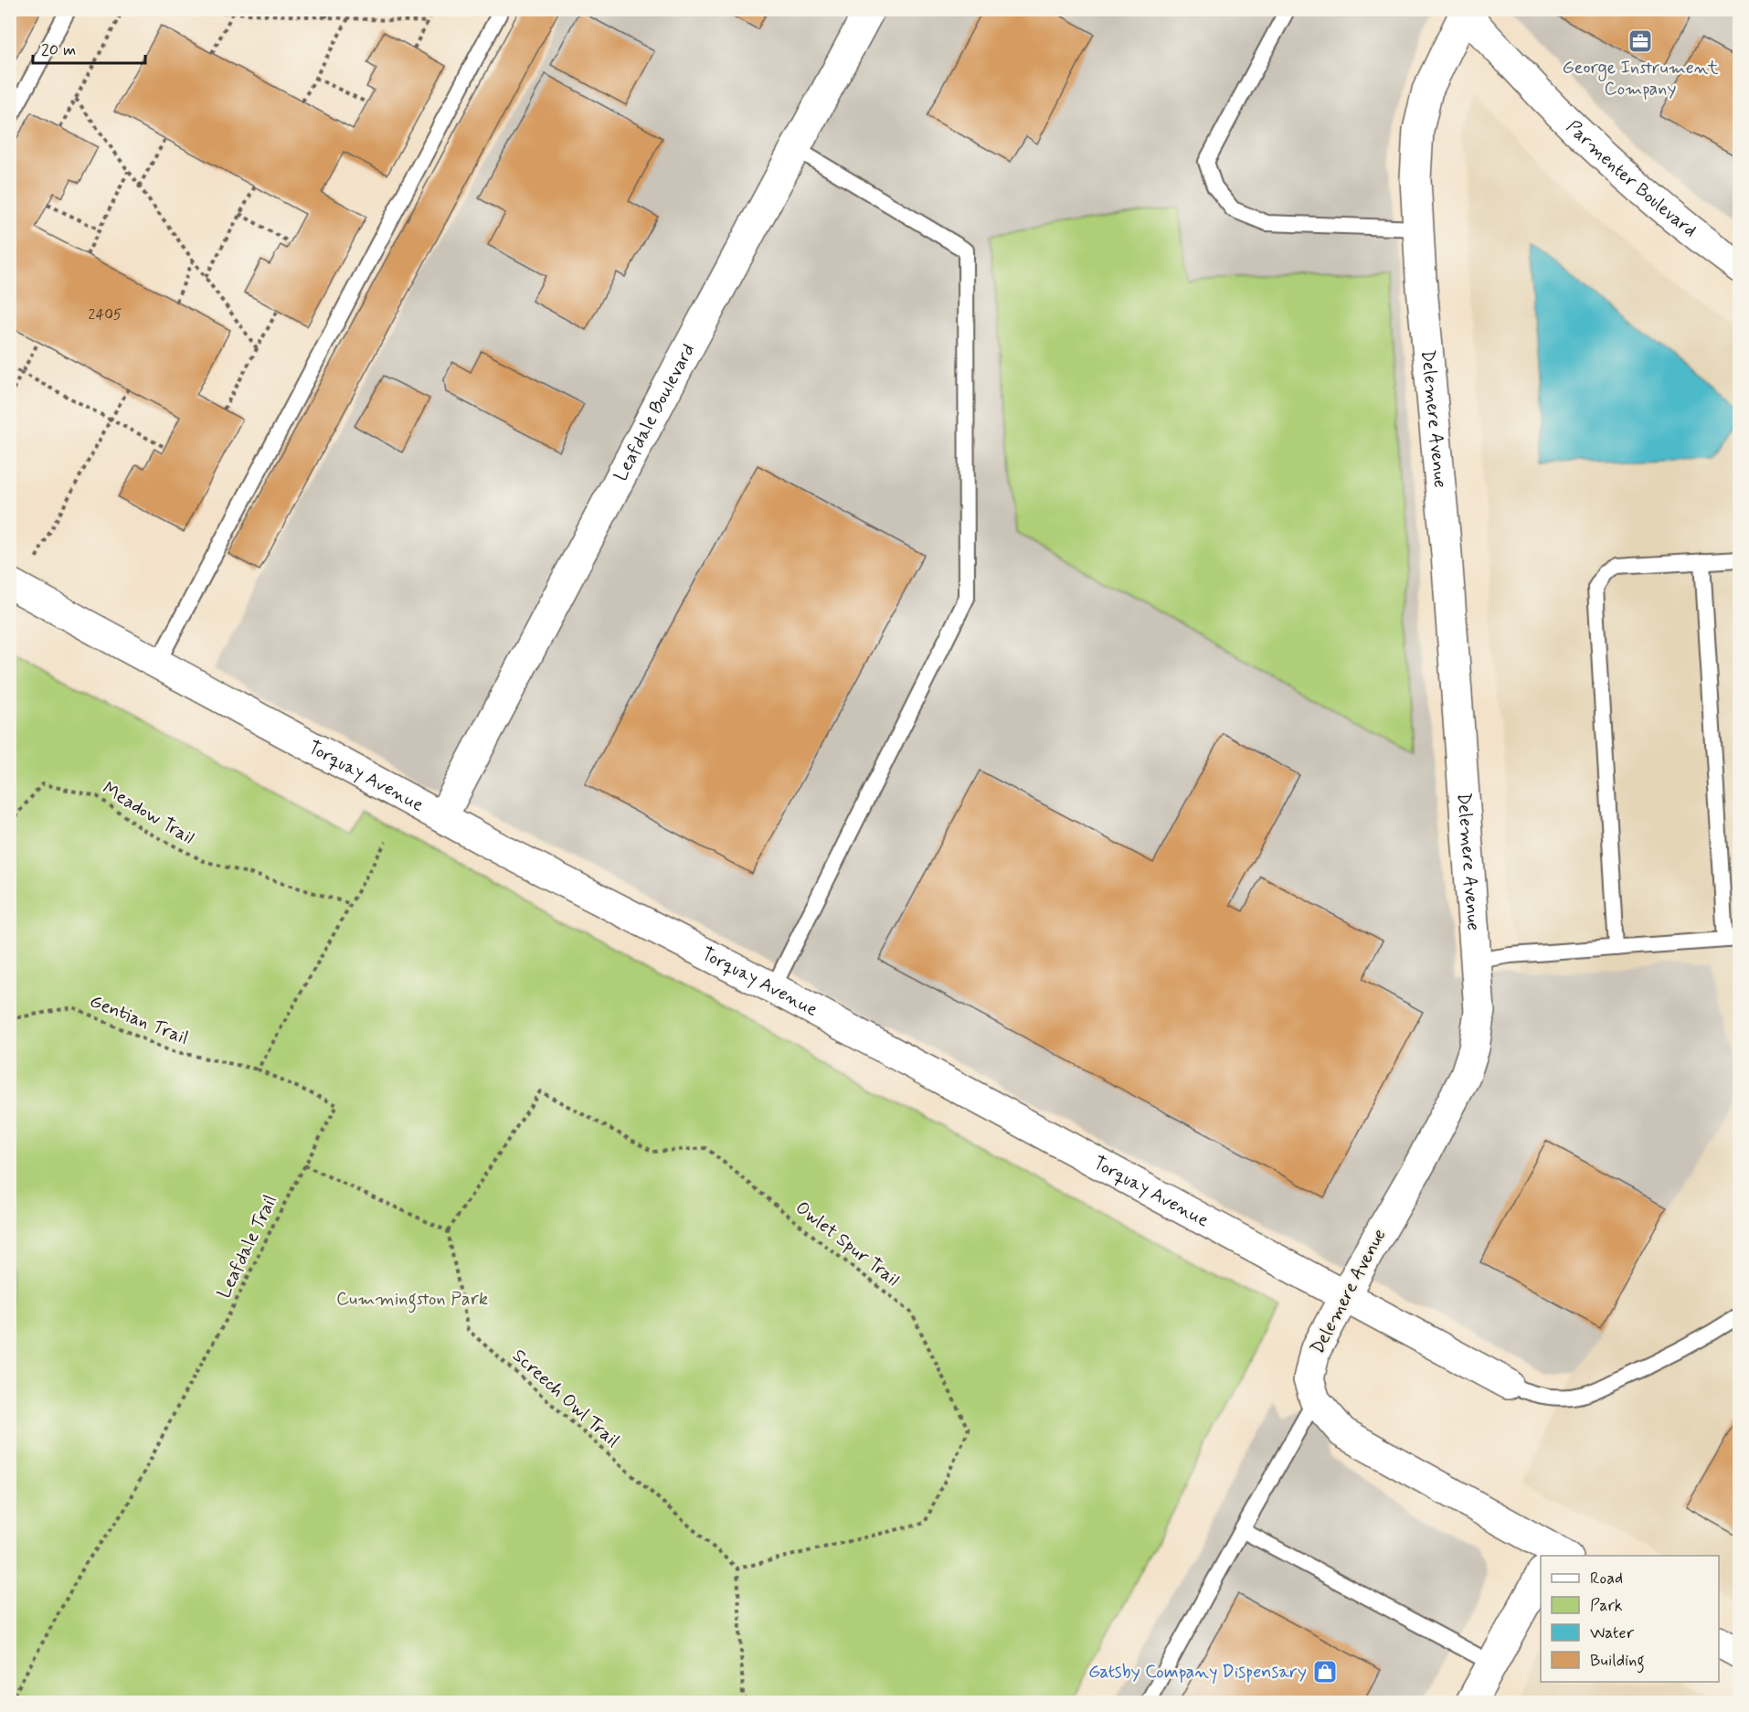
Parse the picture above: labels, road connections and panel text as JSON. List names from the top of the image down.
{
  "streets": {
    "street": [
      "Parmenter Boulevard",
      "Leafdale Boulevard",
      "Delemere Avenue",
      "Torquay Avenue"
    ],
    "path": [
      "Meadow Trail",
      "Gentian Trail",
      "Owlet Spur Trail",
      "Leafdale Trail",
      "Screech Owl Trail"
    ]
  },
  "crossings": [
    ["Parmenter Boulevard", "Delemere Avenue"],
    ["Leafdale Boulevard", "Torquay Avenue"],
    ["Delemere Avenue", "Torquay Avenue"],
    ["Gentian Trail", "Leafdale Trail"],
    ["Owlet Spur Trail", "Screech Owl Trail"]
  ],
  "parks": ["Cummingston Park"],
  "places": {
    "office": ["George Instrument Company"],
    "shop": ["Gatsby Company Dispensary"]
  },
  "house_numbers": ["2405"],
  "legend": [
    "Road",
    "Park",
    "Water",
    "Building"
  ],
  "scale_bar": "20 m"
}
